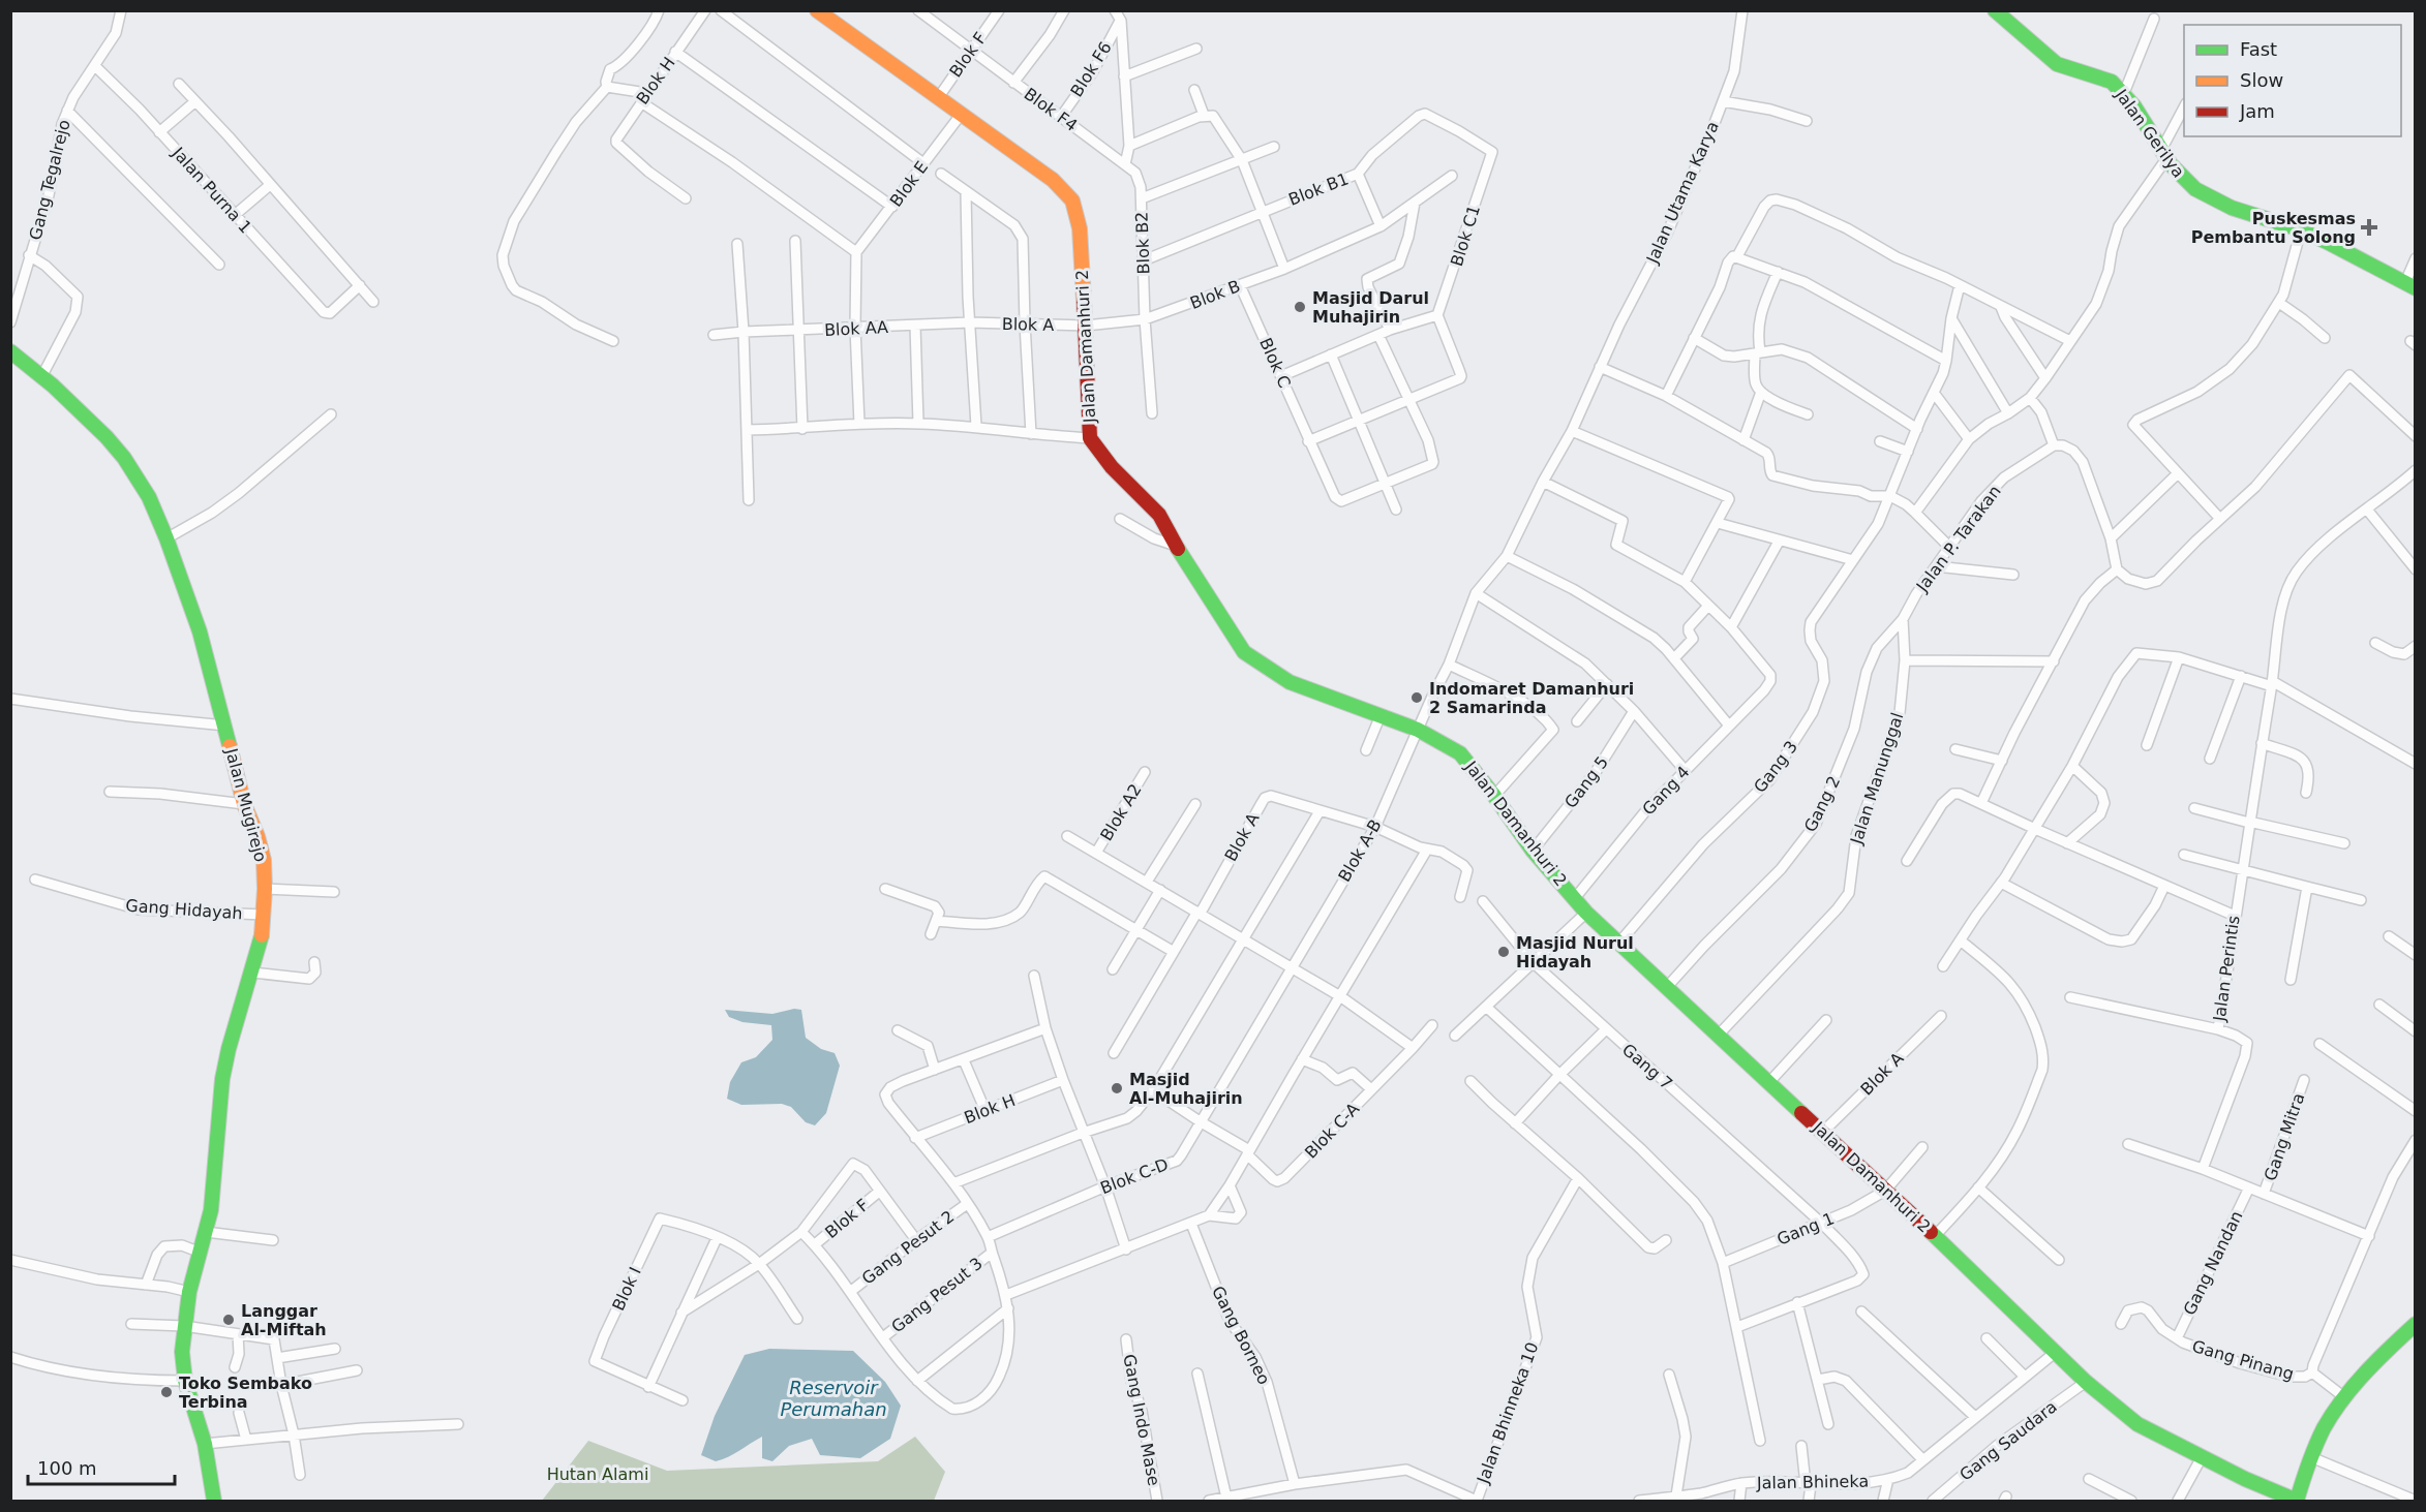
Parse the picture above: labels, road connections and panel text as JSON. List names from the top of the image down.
{
  "streets": {
    "street": [
      "Blok F",
      "Blok F6",
      "Blok H",
      "Blok F4",
      "Jalan Gerilya",
      "Gang Tegalrejo",
      "Blok E",
      "Blok B1",
      "Jalan Purna 1",
      "Jalan Utama Karya",
      "Blok C1",
      "Blok B2",
      "Blok B",
      "Blok A",
      "Blok AA",
      "Jalan Damanhuri 2",
      "Blok C",
      "Jalan P. Tarakan",
      "Gang 3",
      "Jalan Manunggal",
      "Gang 5",
      "Gang 4",
      "Gang 2",
      "Jalan Mugirejo",
      "Blok A2",
      "Blok A-B",
      "Gang Hidayah",
      "Jalan Perintis",
      "Gang 7",
      "Blok C-A",
      "Gang Mitra",
      "Blok C-D",
      "Gang 1",
      "Gang Pesut 2",
      "Gang Nandan",
      "Blok I",
      "Gang Pesut 3",
      "Gang Borneo",
      "Gang Pinang",
      "Jalan Bhinneka 10",
      "Gang Indo Mase",
      "Gang Saudara",
      "Jalan Bhineka"
    ]
  },
  "crossings": [
    ["Blok F", "Blok F4"],
    ["Blok F", "Jalan Damanhuri 2"],
    ["Blok F6", "Blok F4"],
    ["Blok F4", "Blok B2"],
    ["Gang Tegalrejo", "Jalan Purna 1"],
    ["Blok E", "Jalan Damanhuri 2"],
    ["Blok B1", "Blok C1"],
    ["Blok B1", "Blok B2"],
    ["Jalan Utama Karya", "Blok A-B"],
    ["Blok B2", "Blok B"],
    ["Blok B", "Blok A"],
    ["Blok B", "Jalan Damanhuri 2"],
    ["Blok B", "Blok C"],
    ["Blok A", "Blok AA"],
    ["Blok A", "Jalan Damanhuri 2"],
    ["Blok A", "Blok A-B"],
    ["Jalan Damanhuri 2", "Gang 3"],
    ["Jalan Damanhuri 2", "Jalan Manunggal"],
    ["Jalan Damanhuri 2", "Gang 5"],
    ["Jalan Damanhuri 2", "Gang 4"],
    ["Jalan Damanhuri 2", "Gang 2"],
    ["Jalan Damanhuri 2", "Blok A-B"],
    ["Jalan Damanhuri 2", "Gang 1"],
    ["Jalan Damanhuri 2", "Gang Saudara"],
    ["Jalan Damanhuri 2", "Jalan Bhineka"],
    ["Jalan P. Tarakan", "Jalan Manunggal"],
    ["Jalan P. Tarakan", "Gang 2"],
    ["Jalan Manunggal", "Gang 2"],
    ["Jalan Mugirejo", "Gang Hidayah"],
    ["Blok A-B", "Blok C-D"],
    ["Gang 7", "Gang 1"],
    ["Gang Nandan", "Gang Pinang"]
  ],
  "water": ["Reservoir Perumahan"],
  "parks": ["Hutan Alami"],
  "places": {
    "health": ["Puskesmas Pembantu Solong"],
    "other": [
      "Masjid Darul Muhajirin",
      "Indomaret Damanhuri 2 Samarinda",
      "Masjid Nurul Hidayah",
      "Masjid Al-Muhajirin",
      "Langgar Al-Miftah",
      "Toko Sembako Terbina"
    ]
  },
  "legend": ["Fast", "Slow", "Jam"],
  "scale_bar": "100 m"
}
